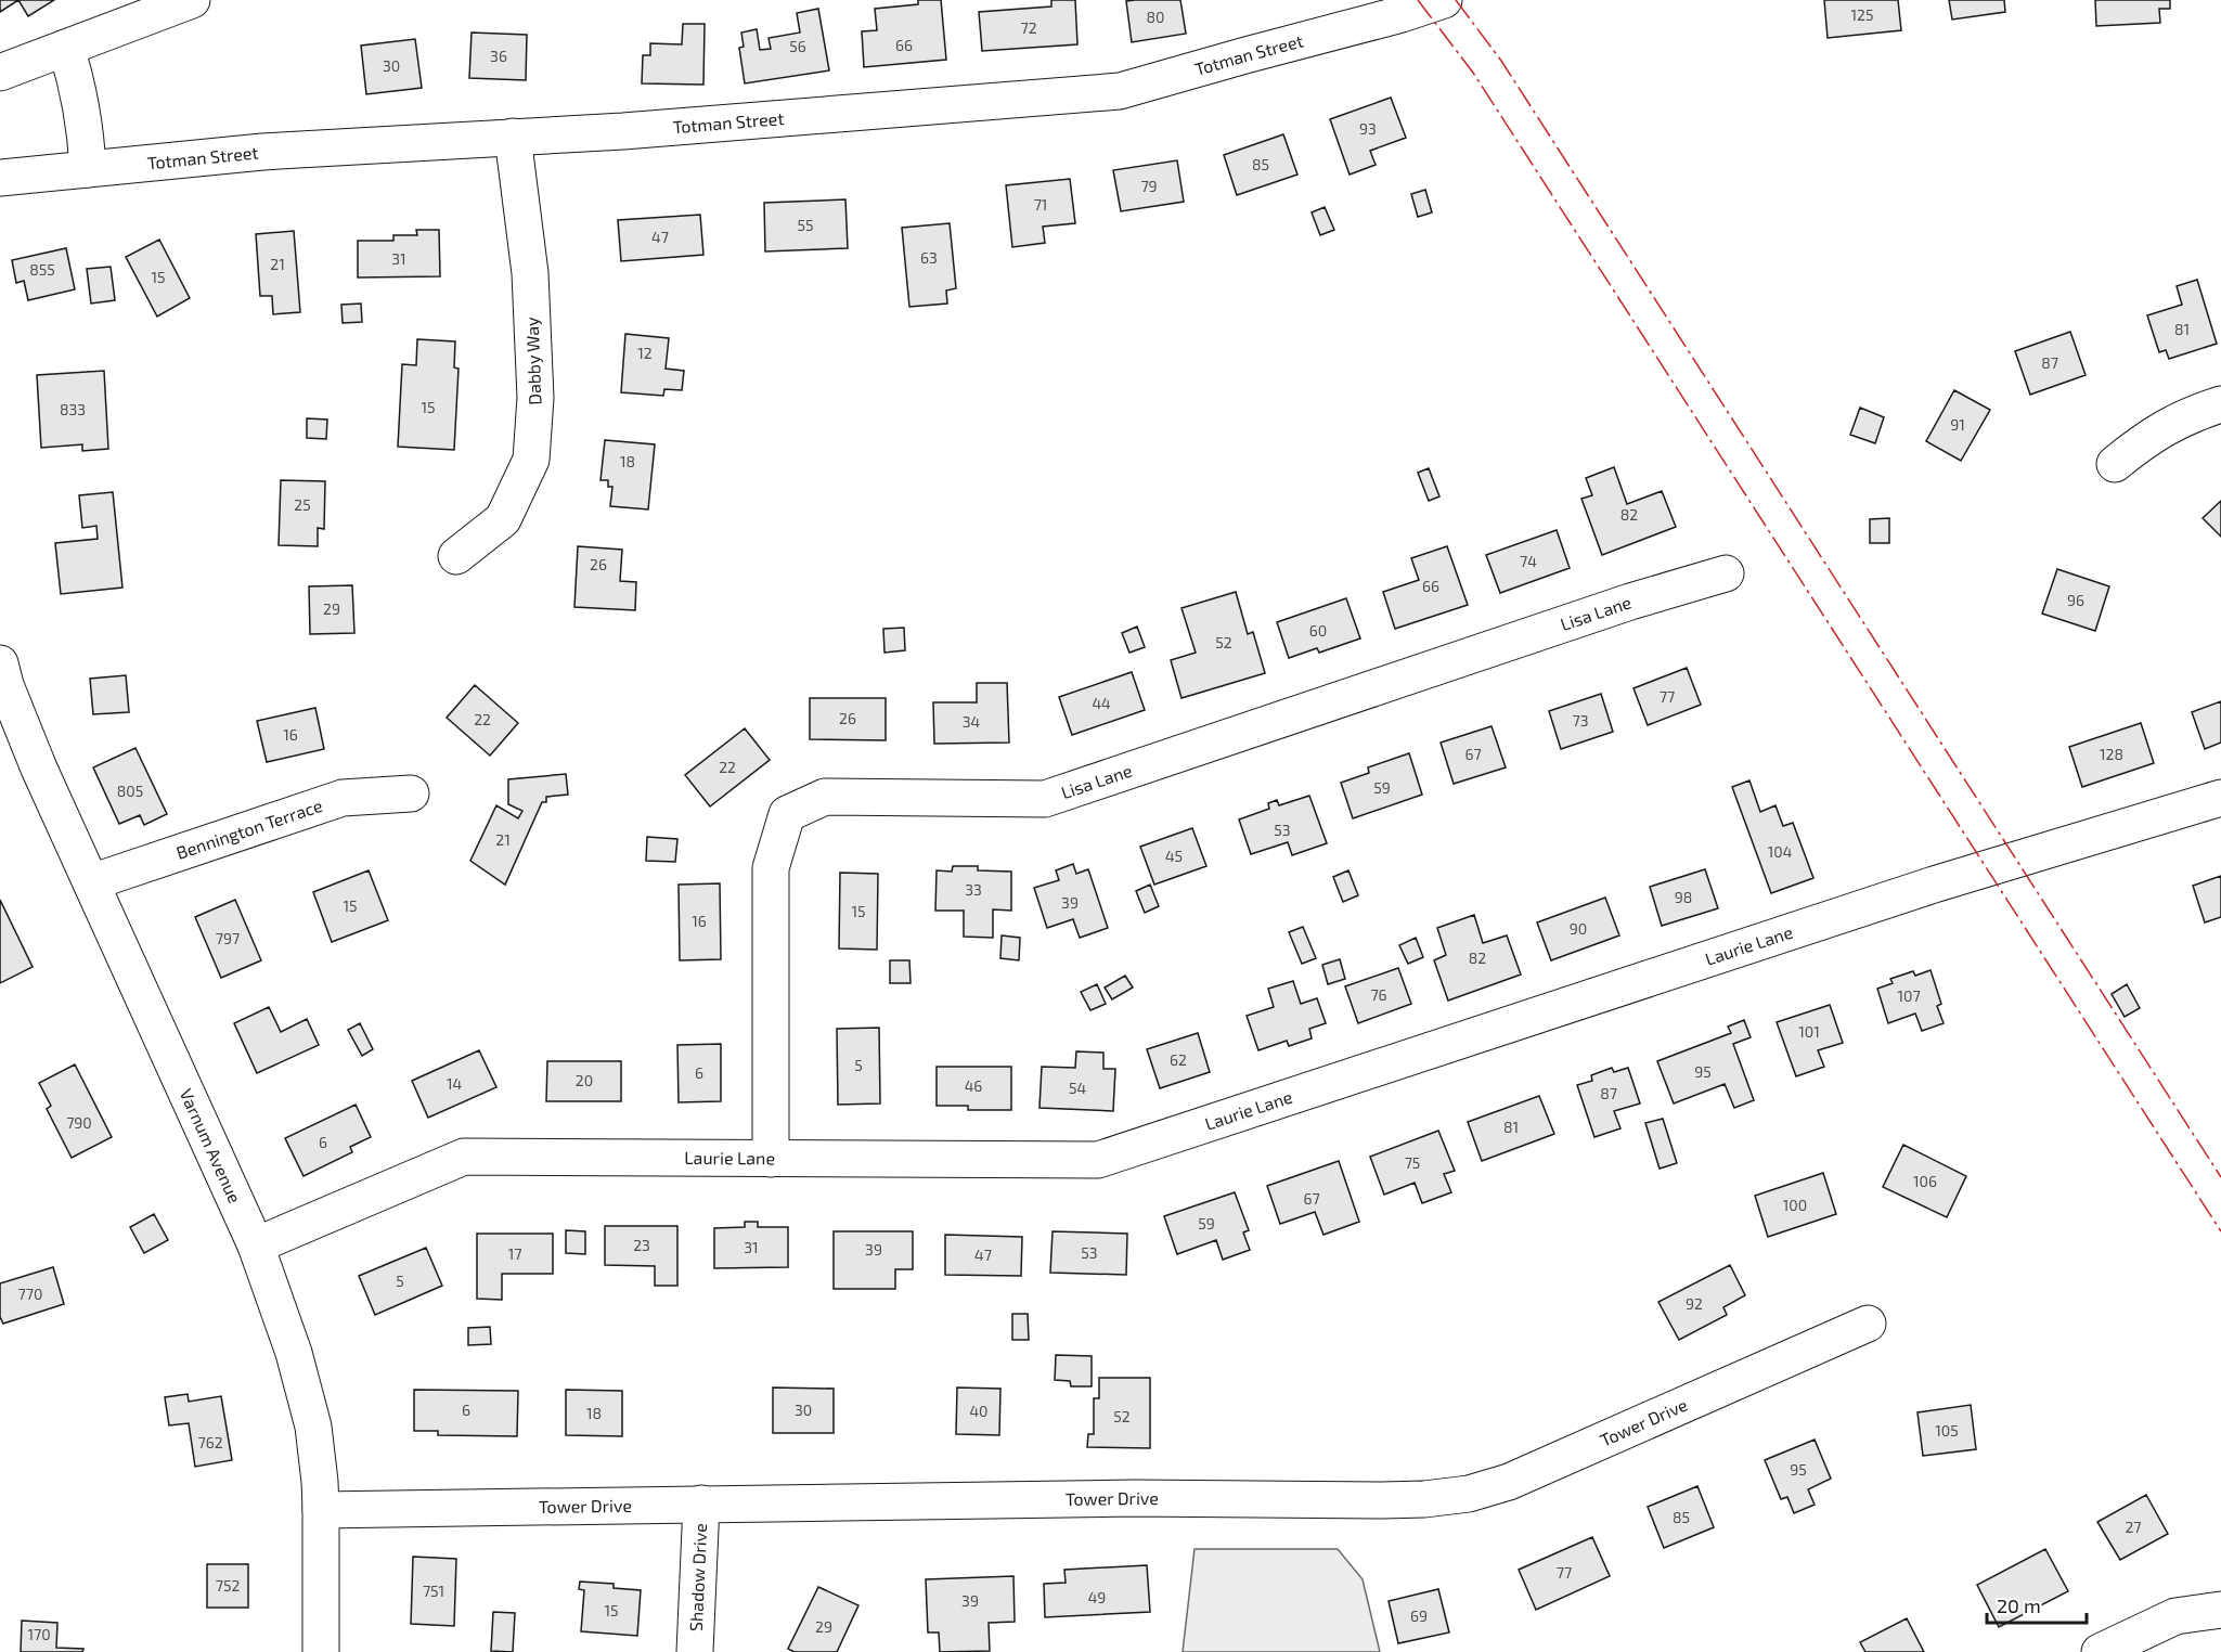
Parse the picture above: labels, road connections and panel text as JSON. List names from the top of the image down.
{
  "streets": {
    "street": [
      "Totman Street",
      "Dabby Way",
      "Lisa Lane",
      "Bennington Terrace",
      "Laurie Lane",
      "Varnum Avenue",
      "Tower Drive",
      "Shadow Drive"
    ]
  },
  "crossings": [
    ["Totman Street", "Dabby Way"],
    ["Lisa Lane", "Laurie Lane"],
    ["Bennington Terrace", "Varnum Avenue"],
    ["Laurie Lane", "Varnum Avenue"],
    ["Varnum Avenue", "Tower Drive"],
    ["Tower Drive", "Shadow Drive"]
  ],
  "house_numbers": [
    "125",
    "80",
    "72",
    "66",
    "56",
    "36",
    "30",
    "93",
    "85",
    "79",
    "71",
    "55",
    "47",
    "63",
    "31",
    "21",
    "855",
    "15",
    "81",
    "12",
    "87",
    "15",
    "833",
    "91",
    "18",
    "25",
    "82",
    "74",
    "26",
    "66",
    "96",
    "29",
    "60",
    "52",
    "77",
    "44",
    "26",
    "22",
    "73",
    "34",
    "16",
    "67",
    "128",
    "22",
    "59",
    "805",
    "53",
    "21",
    "104",
    "45",
    "33",
    "98",
    "39",
    "15",
    "15",
    "16",
    "90",
    "797",
    "82",
    "76",
    "107",
    "101",
    "62",
    "5",
    "95",
    "6",
    "20",
    "14",
    "46",
    "54",
    "87",
    "790",
    "81",
    "6",
    "75",
    "106",
    "67",
    "100",
    "59",
    "23",
    "31",
    "39",
    "53",
    "17",
    "47",
    "5",
    "770",
    "92",
    "6",
    "30",
    "40",
    "18",
    "52",
    "105",
    "762",
    "95",
    "85",
    "27",
    "77",
    "752",
    "751",
    "49",
    "39",
    "15",
    "69",
    "29",
    "170"
  ],
  "scale_bar": "20 m"
}
